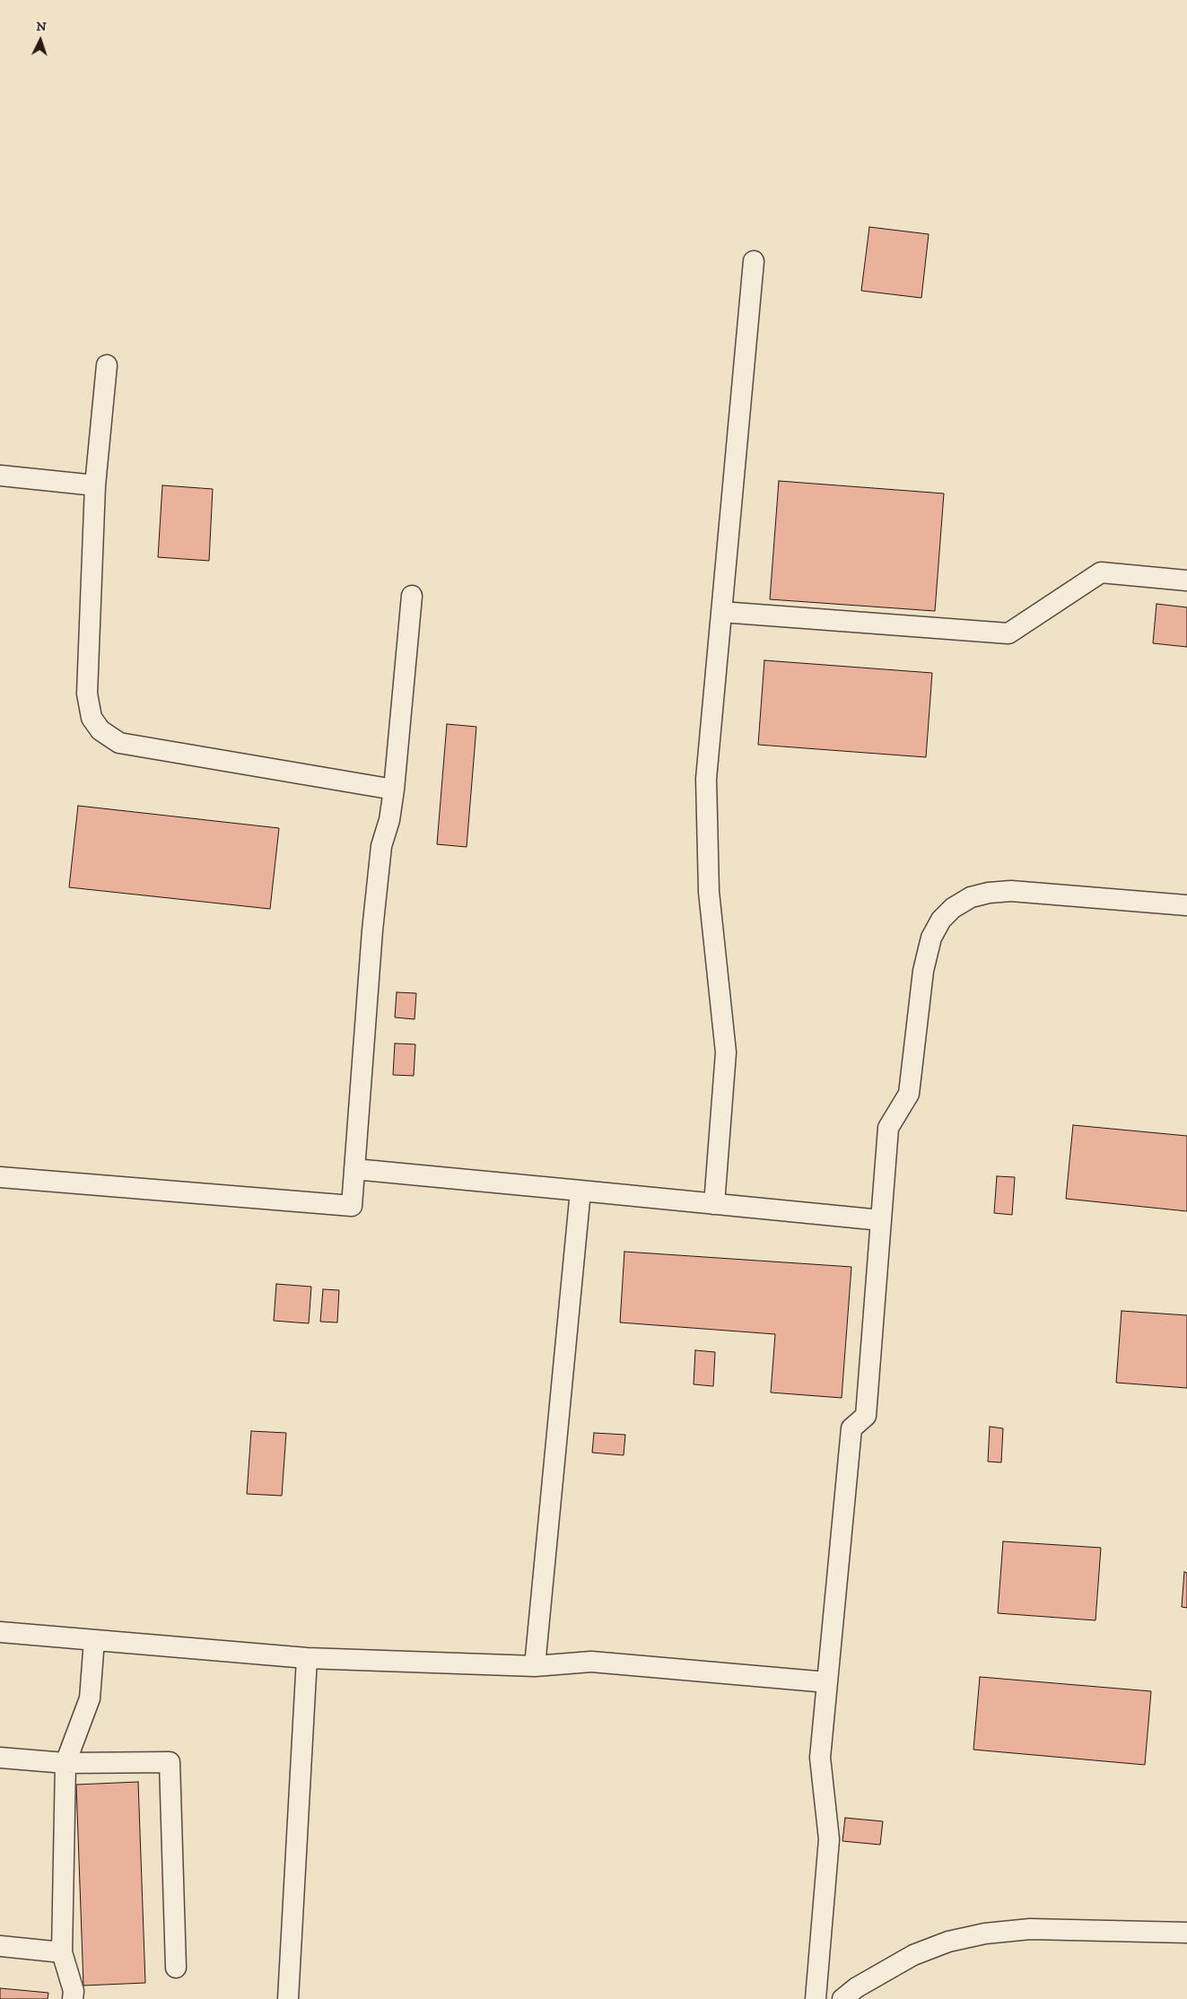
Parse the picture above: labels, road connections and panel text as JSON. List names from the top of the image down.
{
  "north": "top"
}
